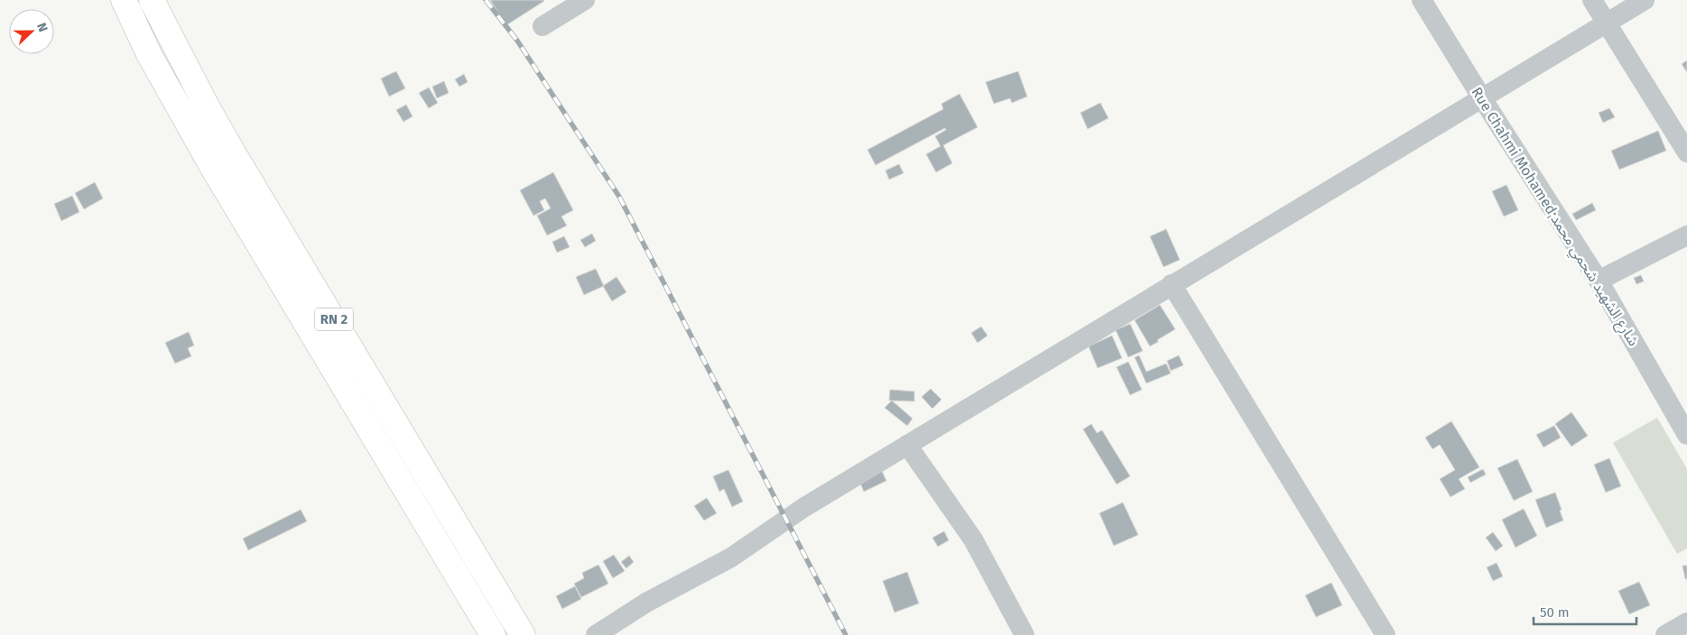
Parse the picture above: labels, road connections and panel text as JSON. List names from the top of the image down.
{
  "streets": {
    "highway": ["RN 2"],
    "street": ["Rue Chahmi Mohamed;شارع الشهيد شحمي محمد"]
  },
  "scale_bar": "50 m",
  "north": "right"
}
